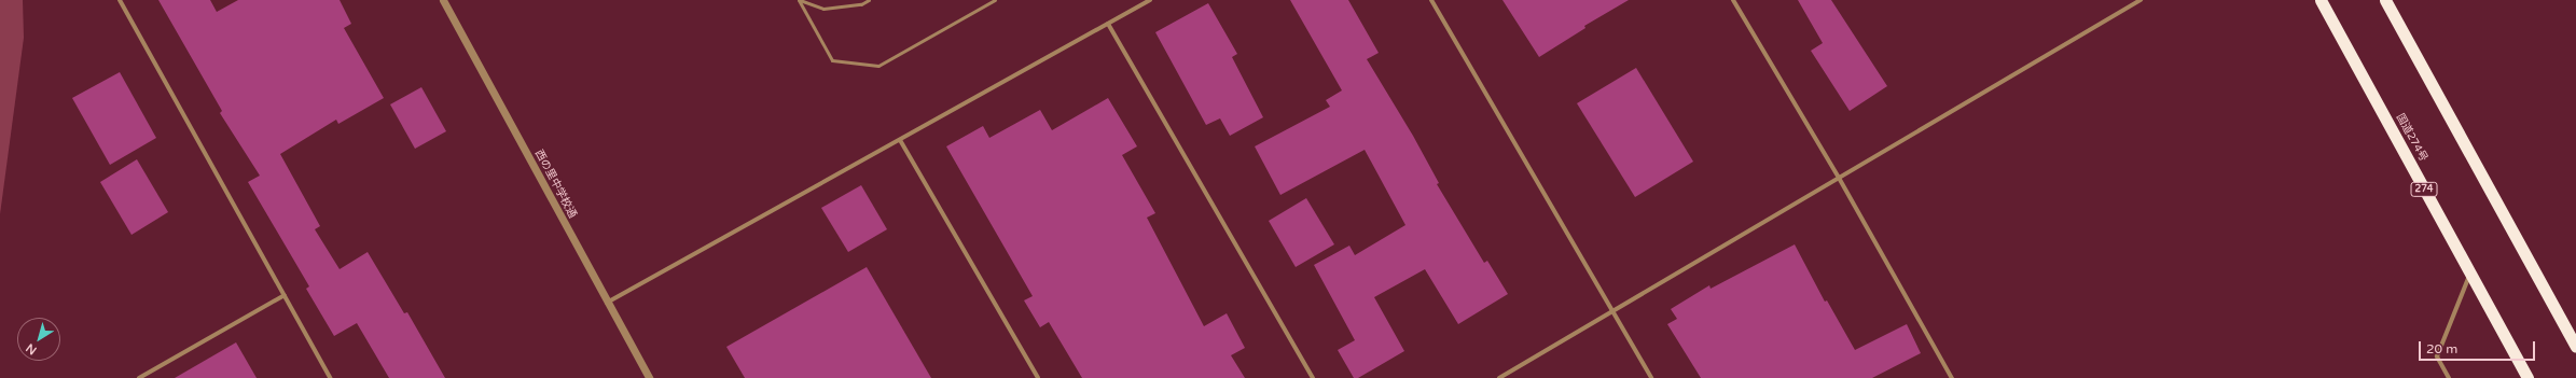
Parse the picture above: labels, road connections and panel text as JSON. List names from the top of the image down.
{
  "streets": {
    "highway": ["国道274号", "274"],
    "street": ["西の里中学校通"]
  },
  "scale_bar": "20 m",
  "north": "bottom left"
}
